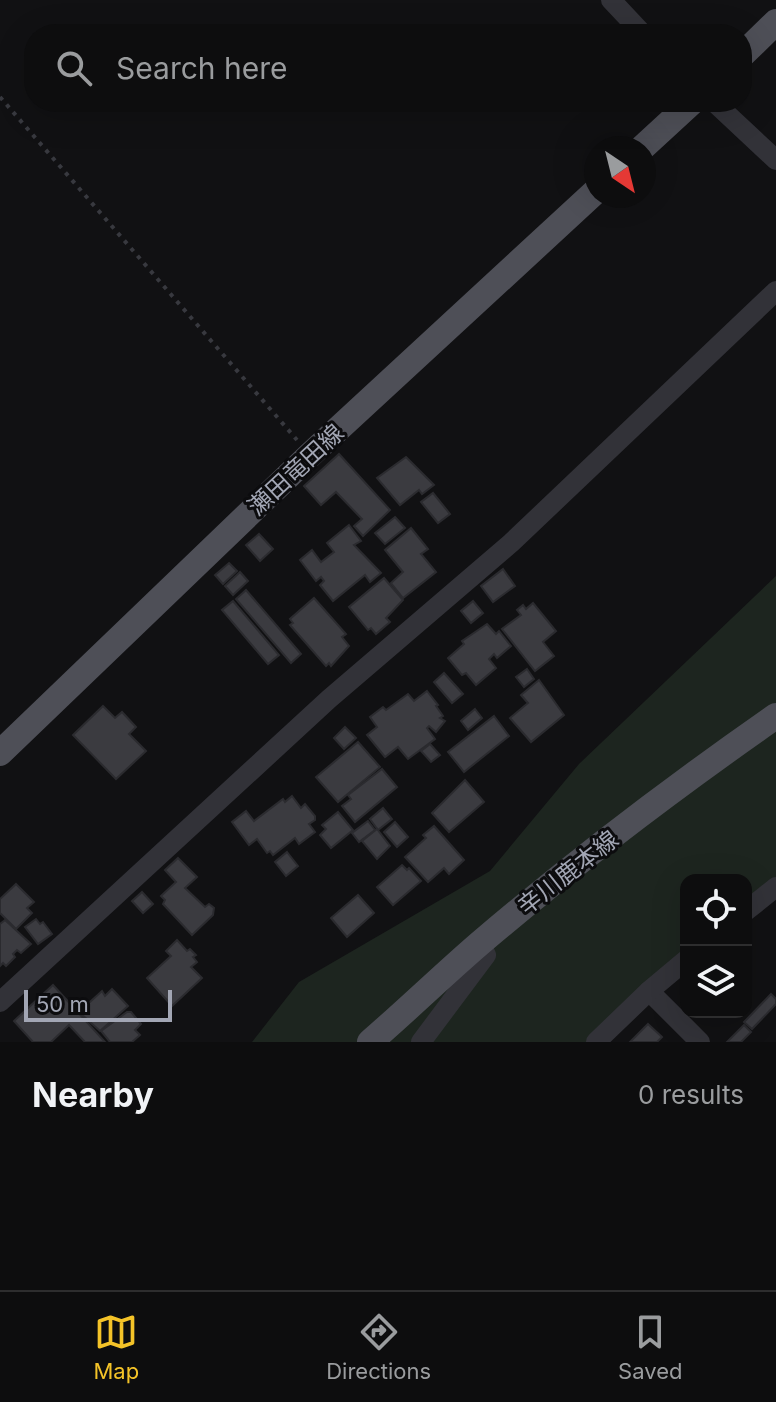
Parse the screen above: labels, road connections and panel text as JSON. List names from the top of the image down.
{
  "streets": {
    "main road": ["瀬田竜田線", "辛川鹿本線"]
  },
  "scale_bar": "50 m",
  "north": "bottom right",
  "page": {
    "search": "Search here",
    "scale": "50 m",
    "heading": ["Nearby", "0 results"],
    "nav": ["Map", "Directions", "Saved"]
  }
}
